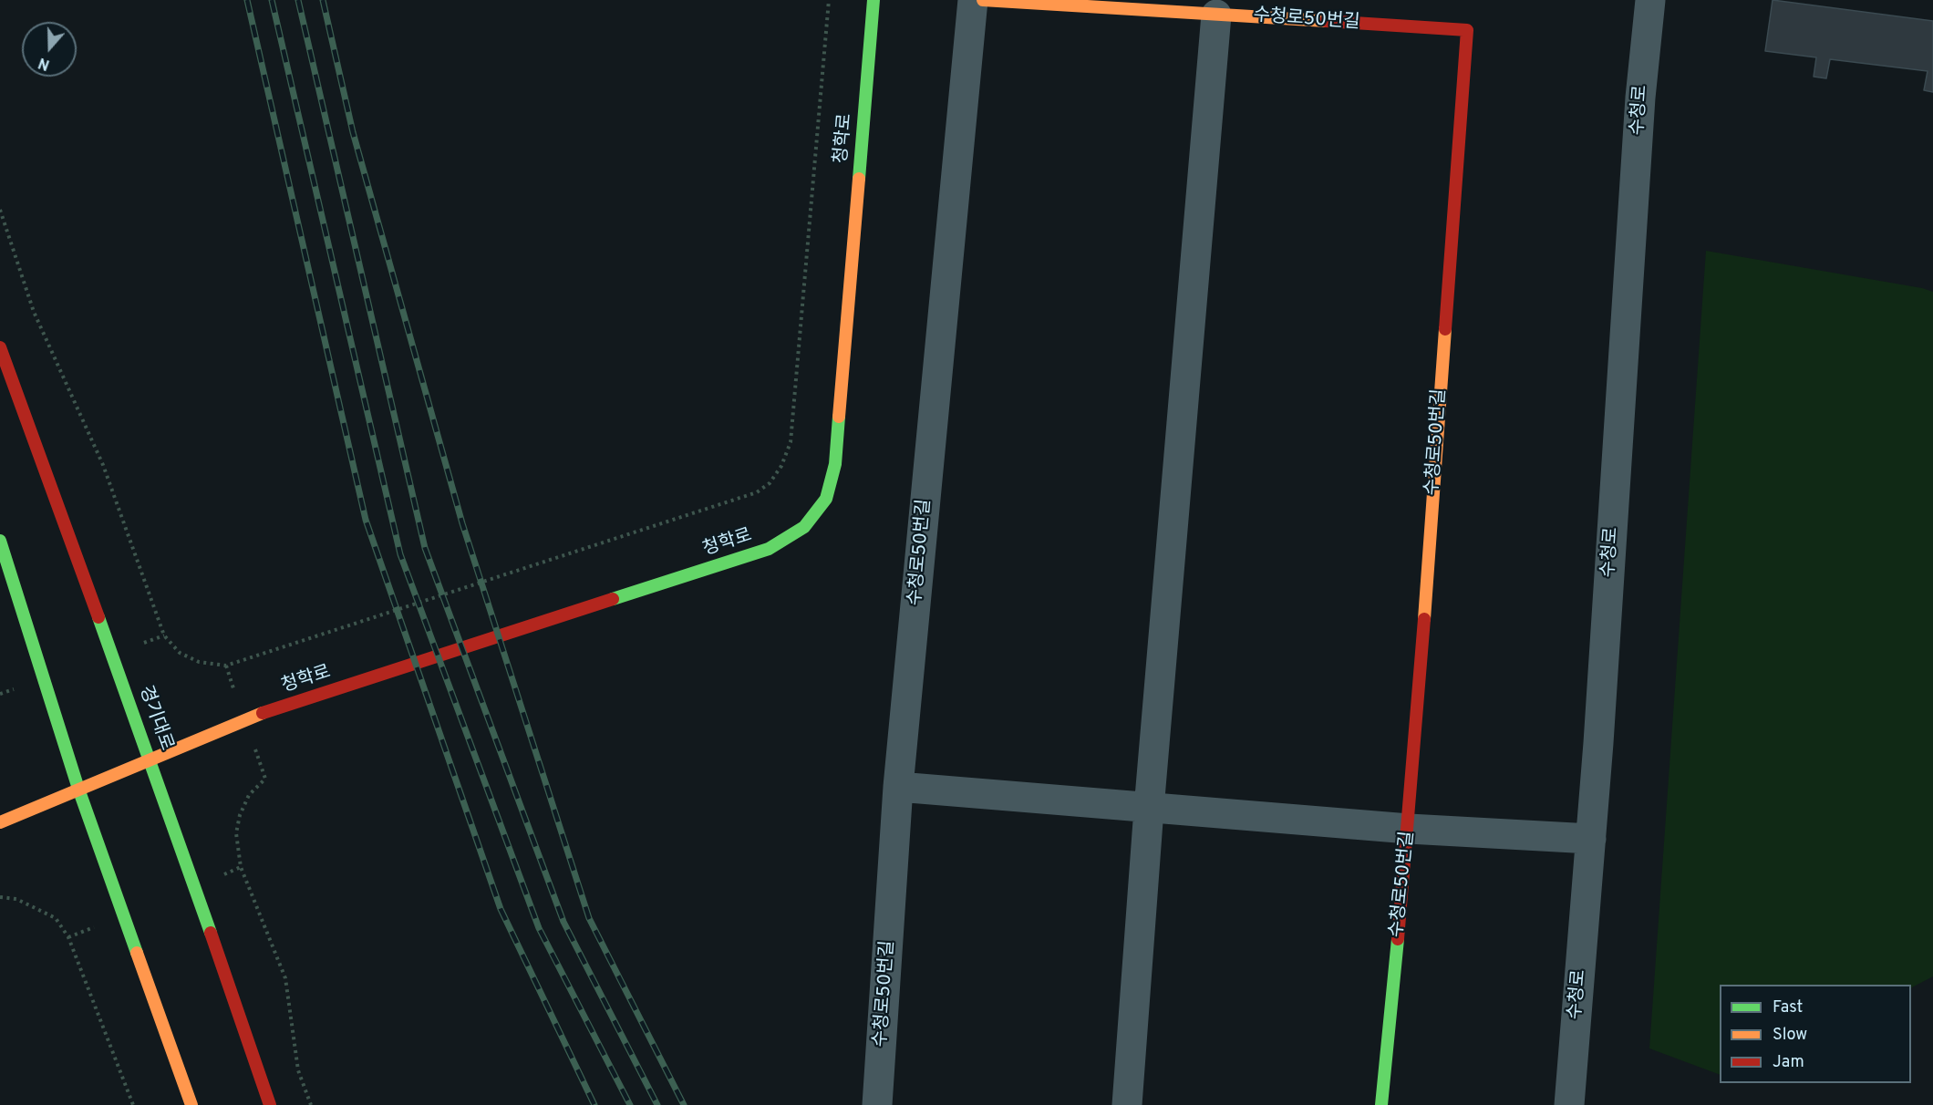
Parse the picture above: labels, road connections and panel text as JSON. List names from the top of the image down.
{
  "streets": {
    "main road": ["수청로50번길", "청학로", "경기대로"],
    "street": ["수청로"]
  },
  "crossings": [
    ["청학로", "경기대로"]
  ],
  "legend": ["Fast", "Slow", "Jam"],
  "north": "bottom"
}
